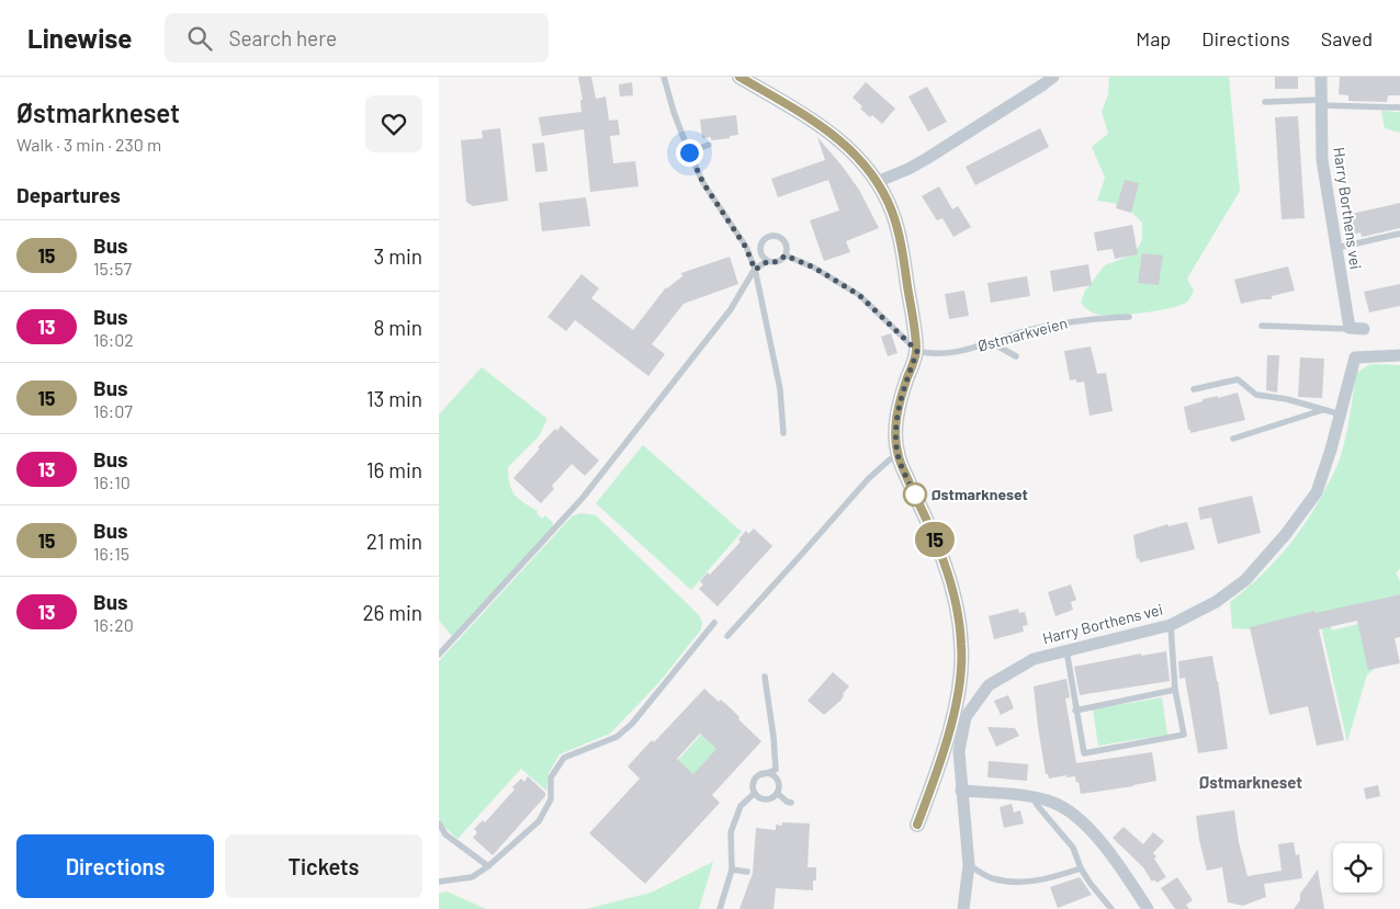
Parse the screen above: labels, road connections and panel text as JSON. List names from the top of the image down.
{
  "streets": {
    "street": ["Harry Borthens vei"],
    "lane": ["Østmarkveien"]
  },
  "districts": ["Østmarkneset"],
  "places": ["Østmarkneset"],
  "lines": ["bus line 15"],
  "page": {
    "header": "Linewise",
    "search": "Search here",
    "nav": ["Map", "Directions", "Saved"],
    "heading": [
      ["Østmarkneset", "Walk · 3 min · 230 m"],
      "Departures"
    ],
    "on_map": "15",
    "list": [
      {
        "mark": "15",
        "name": "Bus",
        "note": "15:57",
        "value": "3 min"
      },
      {
        "mark": "13",
        "name": "Bus",
        "note": "16:02",
        "value": "8 min"
      },
      {
        "mark": "15",
        "name": "Bus",
        "note": "16:07",
        "value": "13 min"
      },
      {
        "mark": "13",
        "name": "Bus",
        "note": "16:10",
        "value": "16 min"
      },
      {
        "mark": "15",
        "name": "Bus",
        "note": "16:15",
        "value": "21 min"
      },
      {
        "mark": "13",
        "name": "Bus",
        "note": "16:20",
        "value": "26 min"
      }
    ],
    "buttons": ["Directions", "Tickets"]
  }
}
